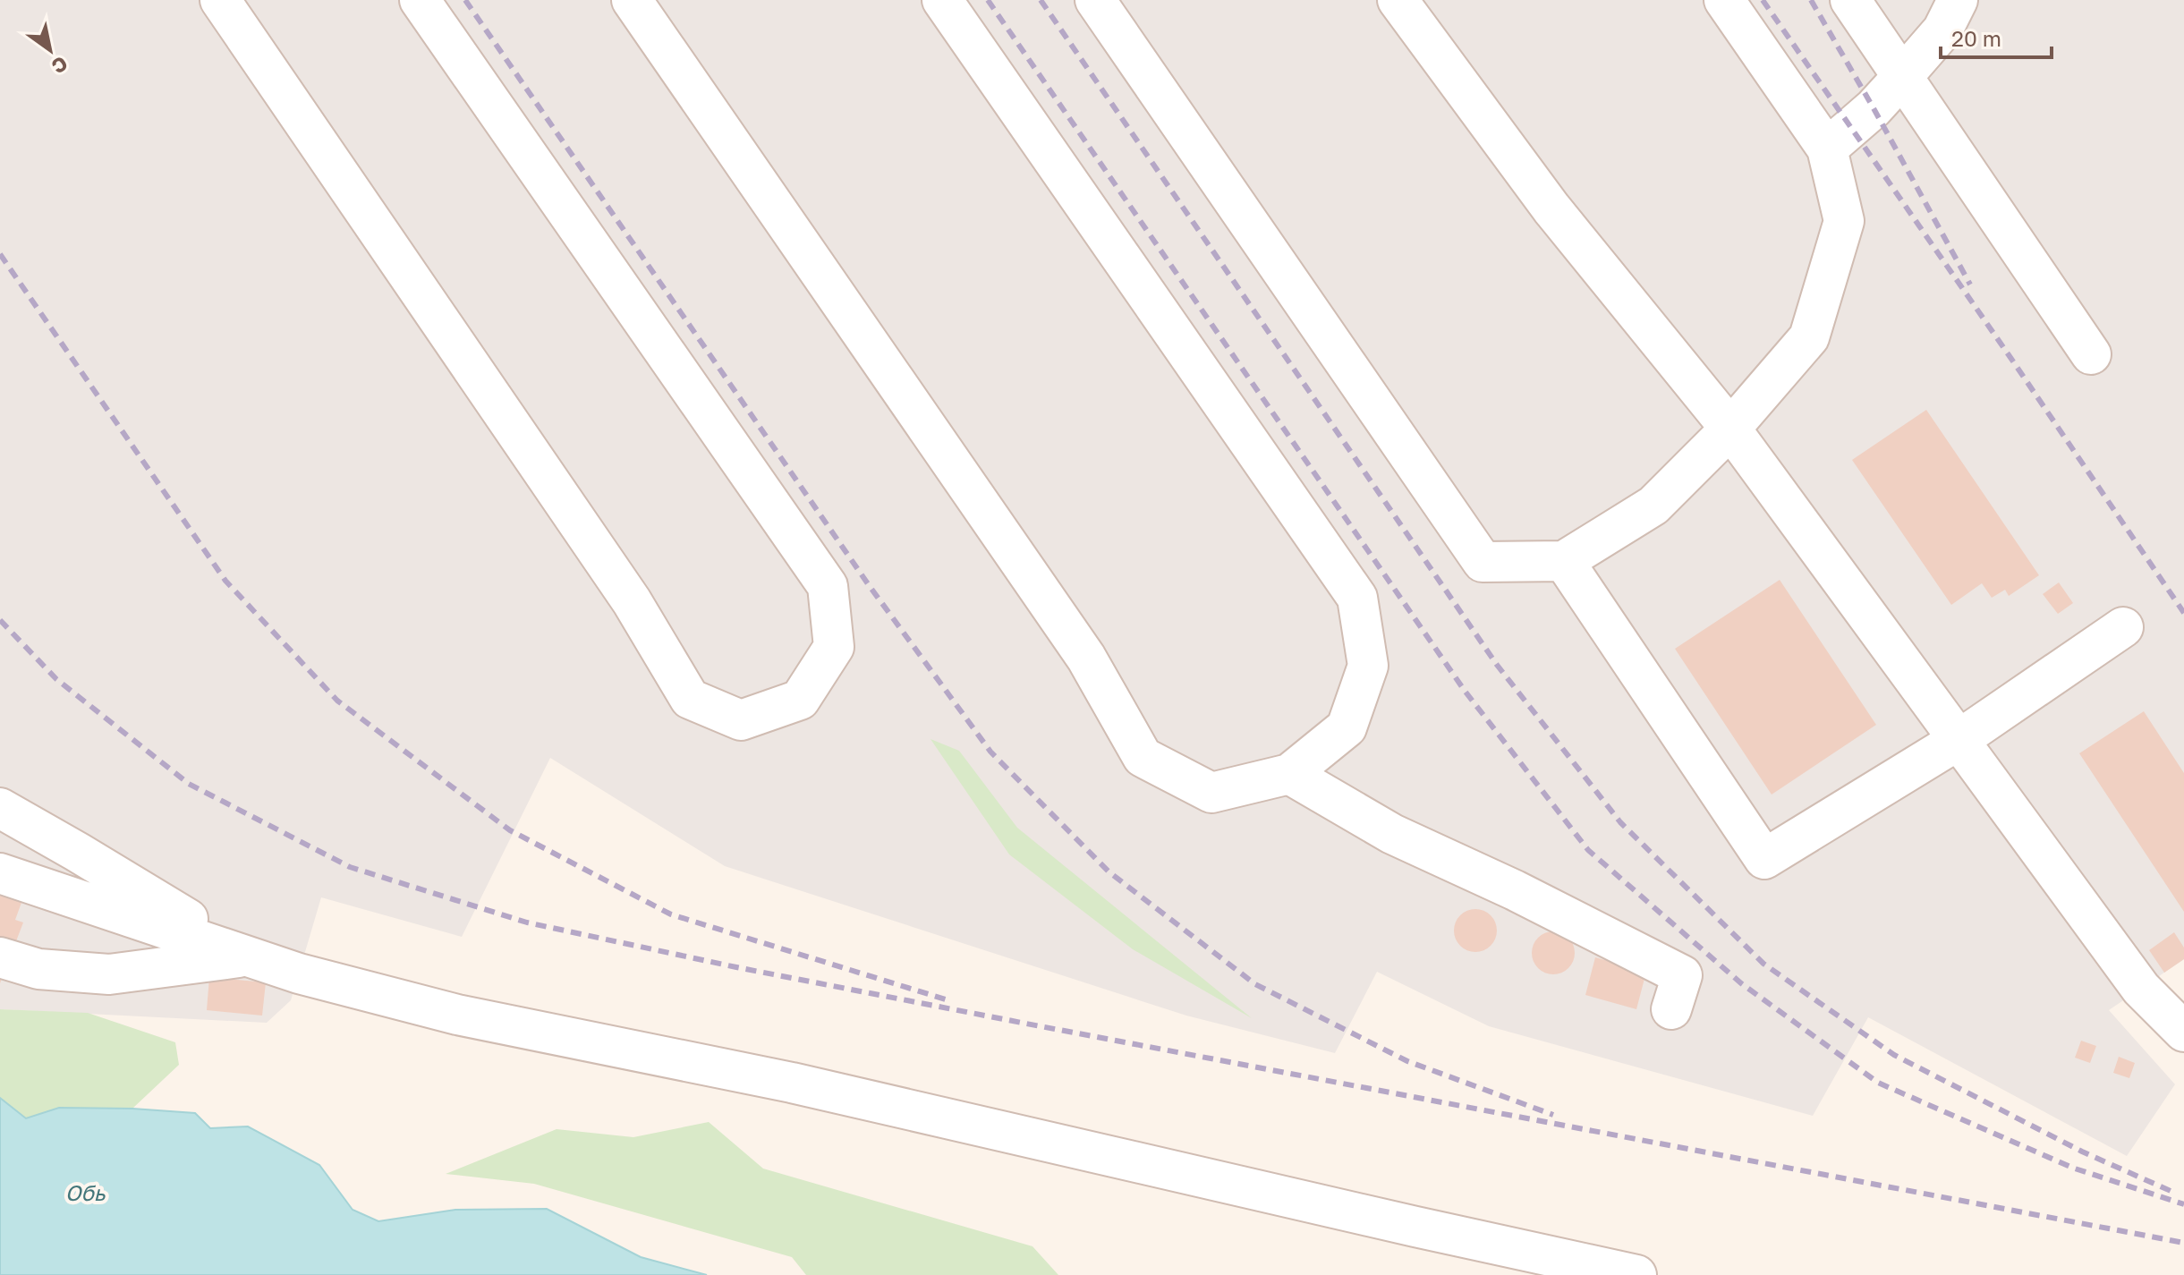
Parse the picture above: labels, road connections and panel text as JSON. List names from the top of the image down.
{
  "water": ["Обь"],
  "scale_bar": "20 m",
  "north": "bottom right"
}
